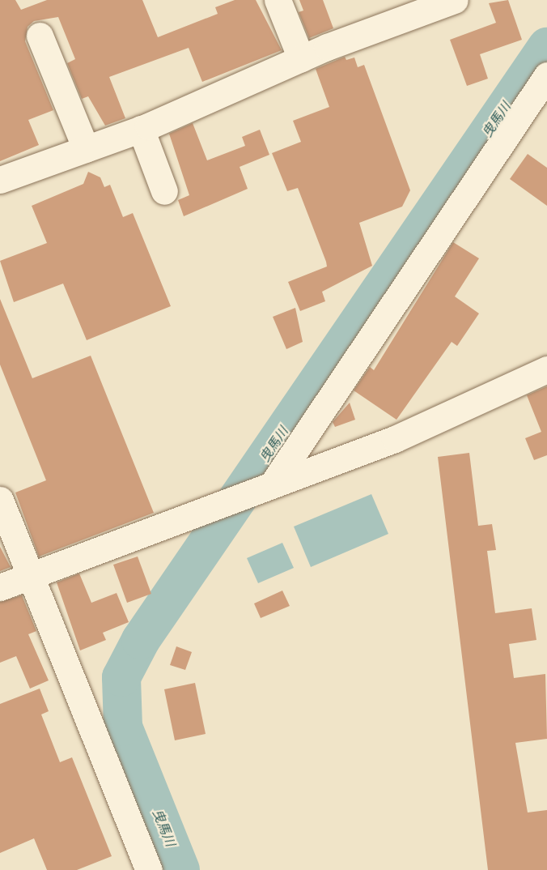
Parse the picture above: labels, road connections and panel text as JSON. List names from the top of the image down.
{
  "water": ["曳馬川"]
}
